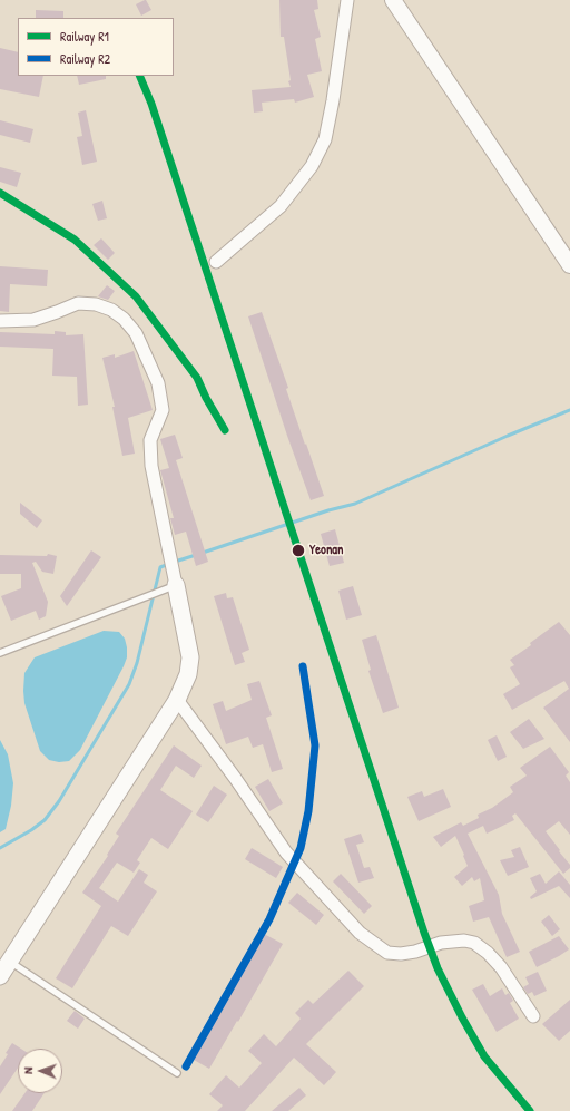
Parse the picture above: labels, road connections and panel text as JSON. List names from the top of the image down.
{
  "places": ["Yeonan"],
  "lines": ["rail line R1", "rail line R2"],
  "legend": ["Railway R1", "Railway R2"],
  "north": "left"
}
